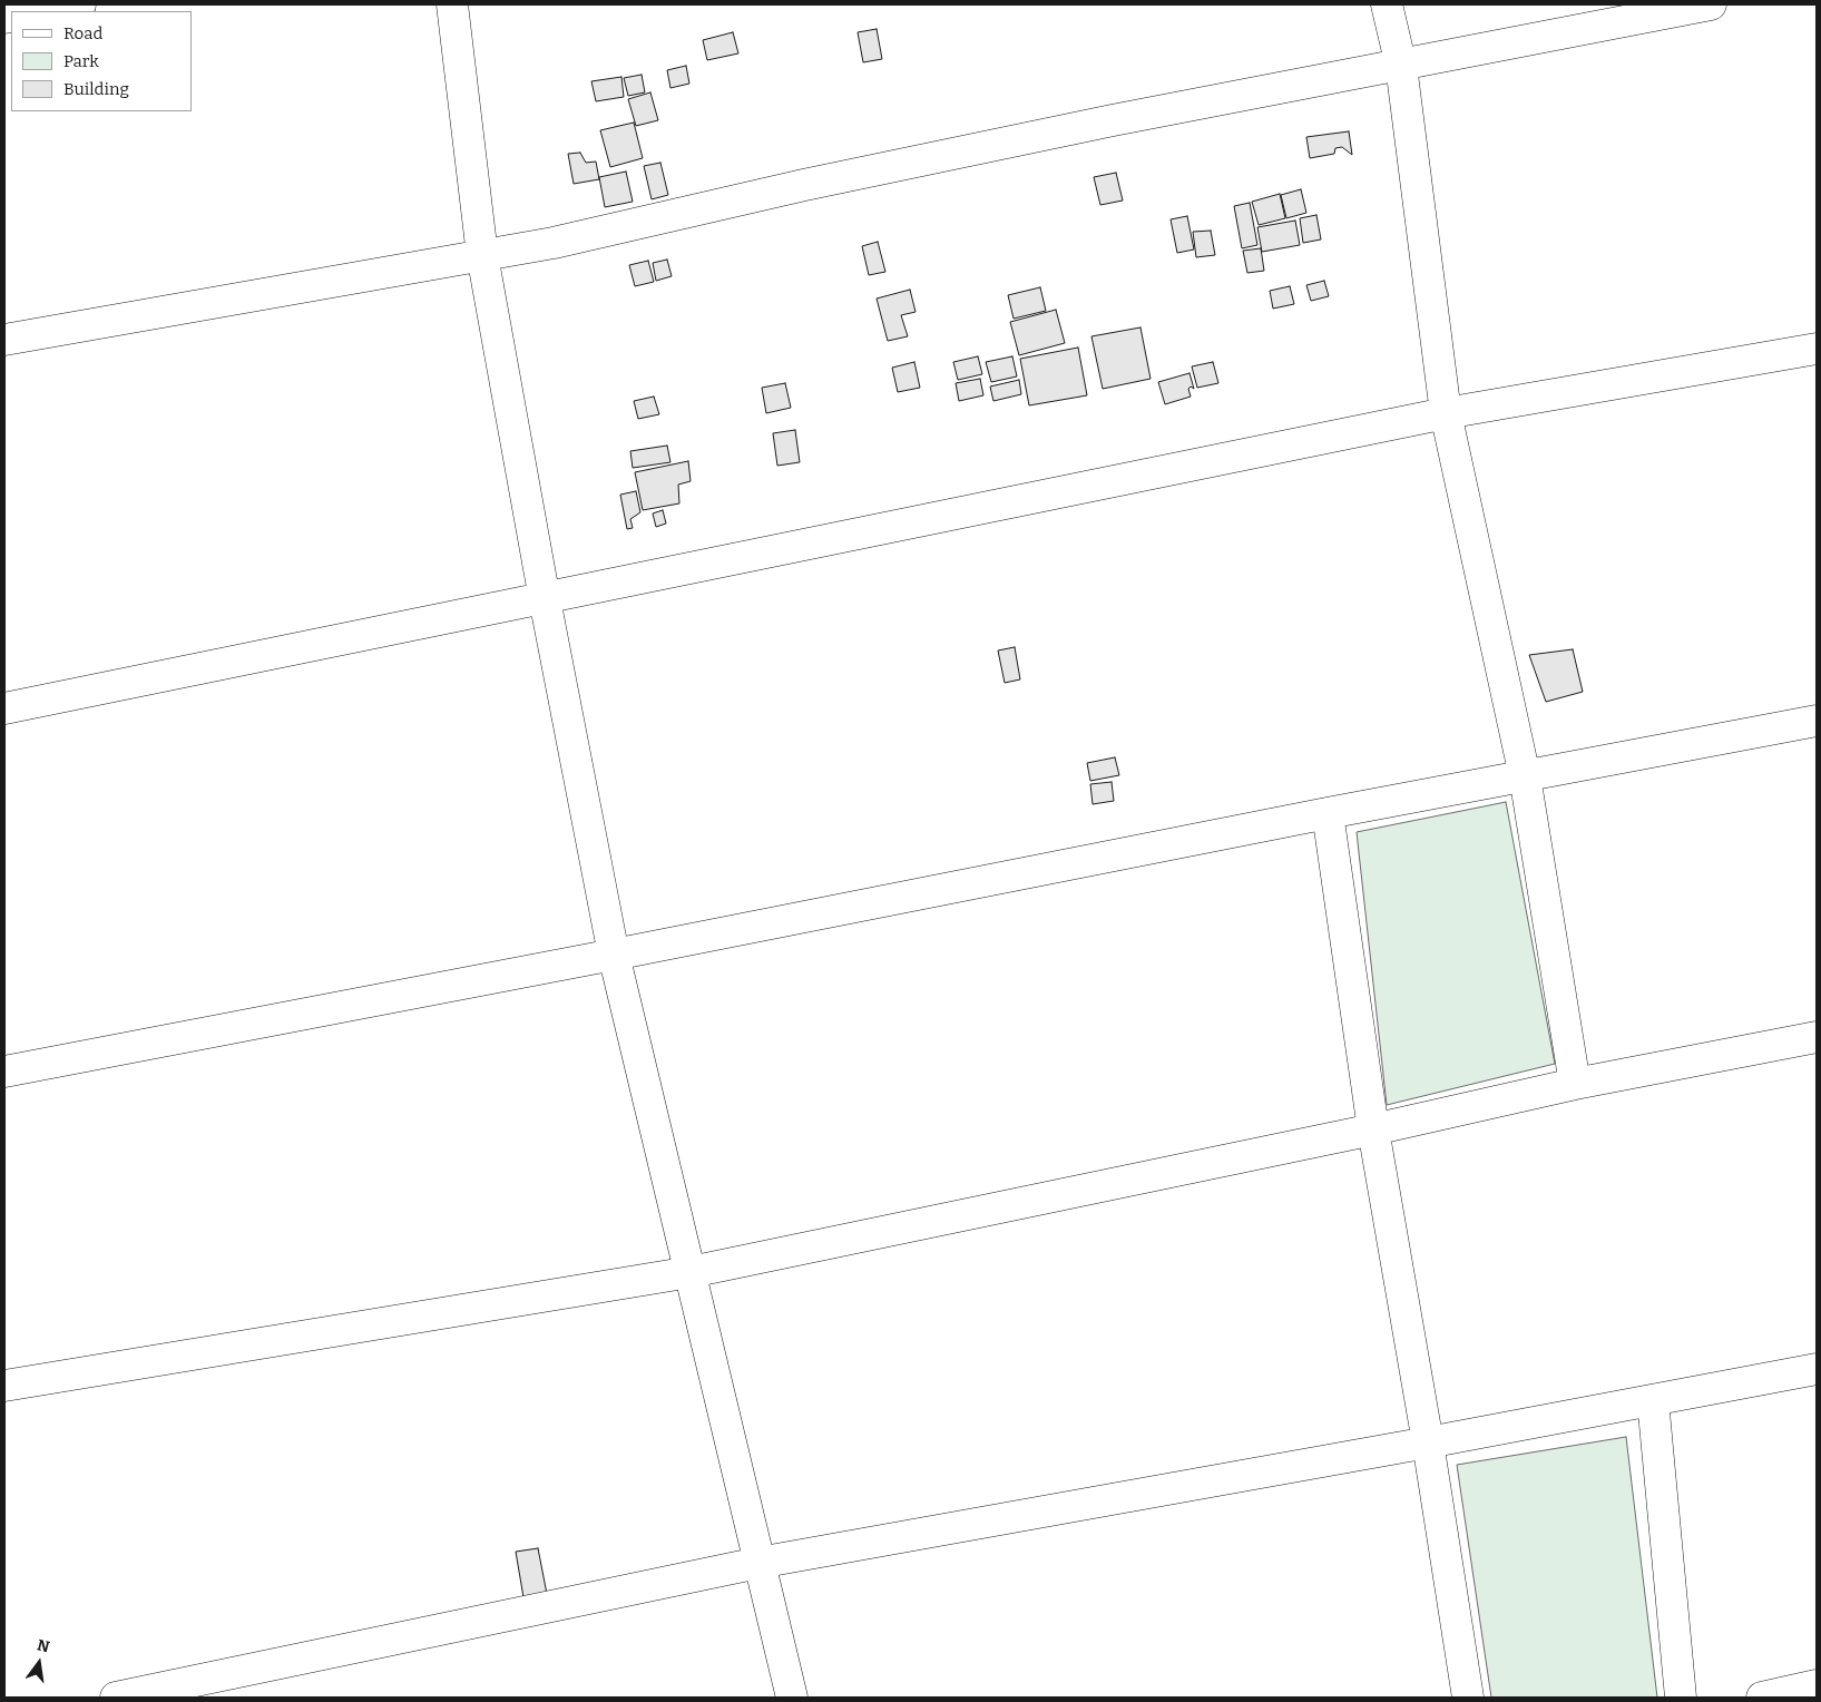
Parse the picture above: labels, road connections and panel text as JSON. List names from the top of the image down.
{
  "legend": ["Road", "Park", "Building"],
  "north": "top"
}
